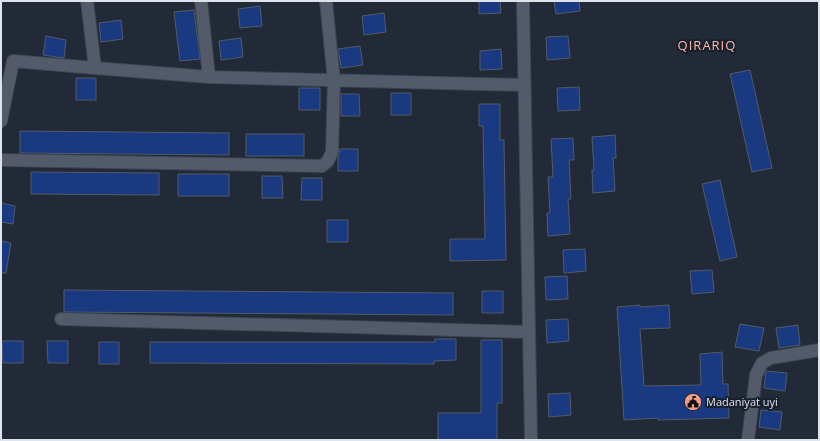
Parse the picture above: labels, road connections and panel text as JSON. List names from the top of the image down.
{
  "districts": ["QIRARIQ"],
  "places": {
    "public building": ["Madaniyat uyi"]
  }
}
